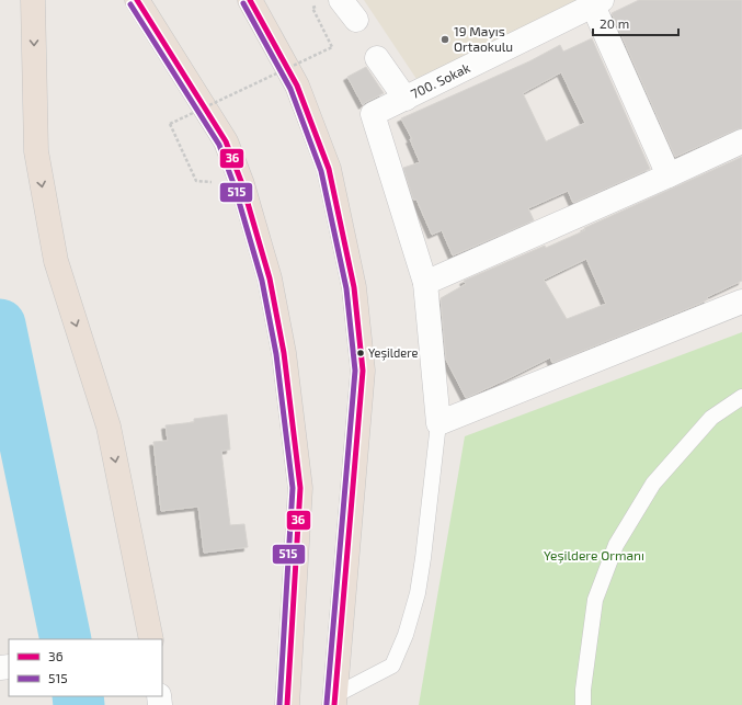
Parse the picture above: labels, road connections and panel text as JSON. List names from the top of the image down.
{
  "streets": {
    "street": ["700. Sokak"]
  },
  "parks": ["Yeşildere Ormanı"],
  "places": ["19 Mayıs Ortaokulu", "Yeşildere"],
  "lines": ["transit line 36", "transit line 515"],
  "legend": ["36", "515"],
  "scale_bar": "20 m"
}
